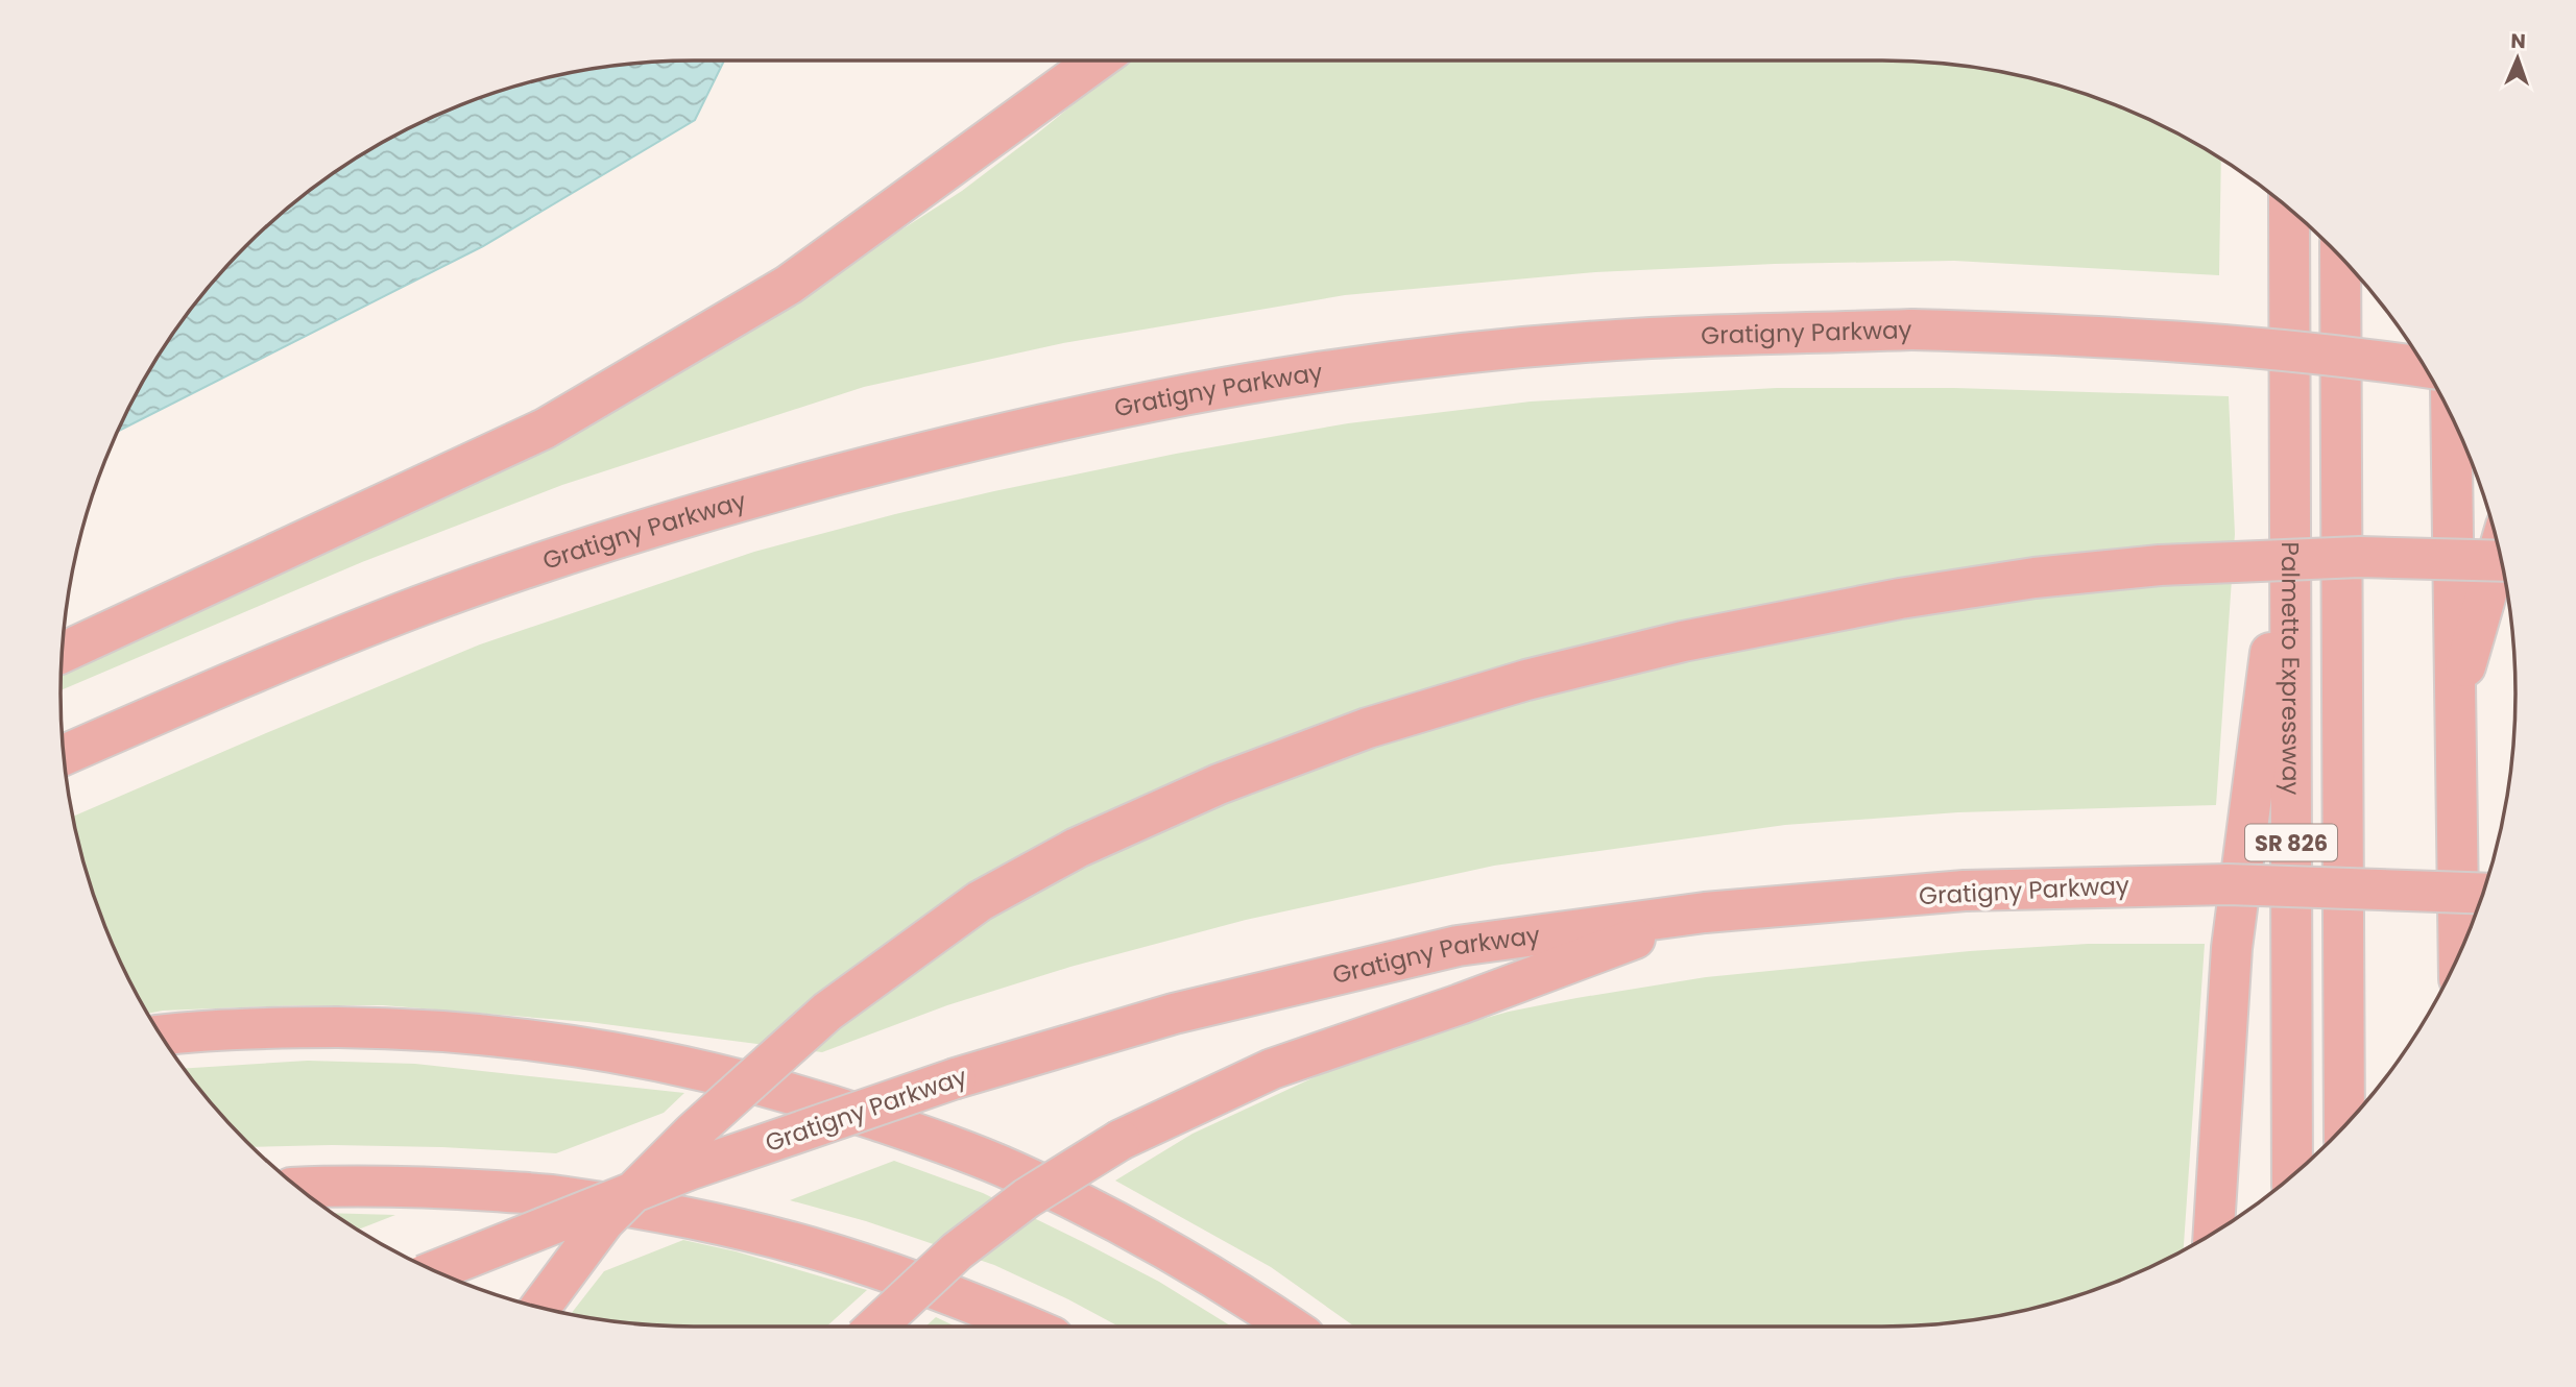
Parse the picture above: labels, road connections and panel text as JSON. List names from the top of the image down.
{
  "streets": {
    "highway": ["Gratigny Parkway", "Palmetto Expressway", "SR 826"]
  },
  "north": "top"
}
